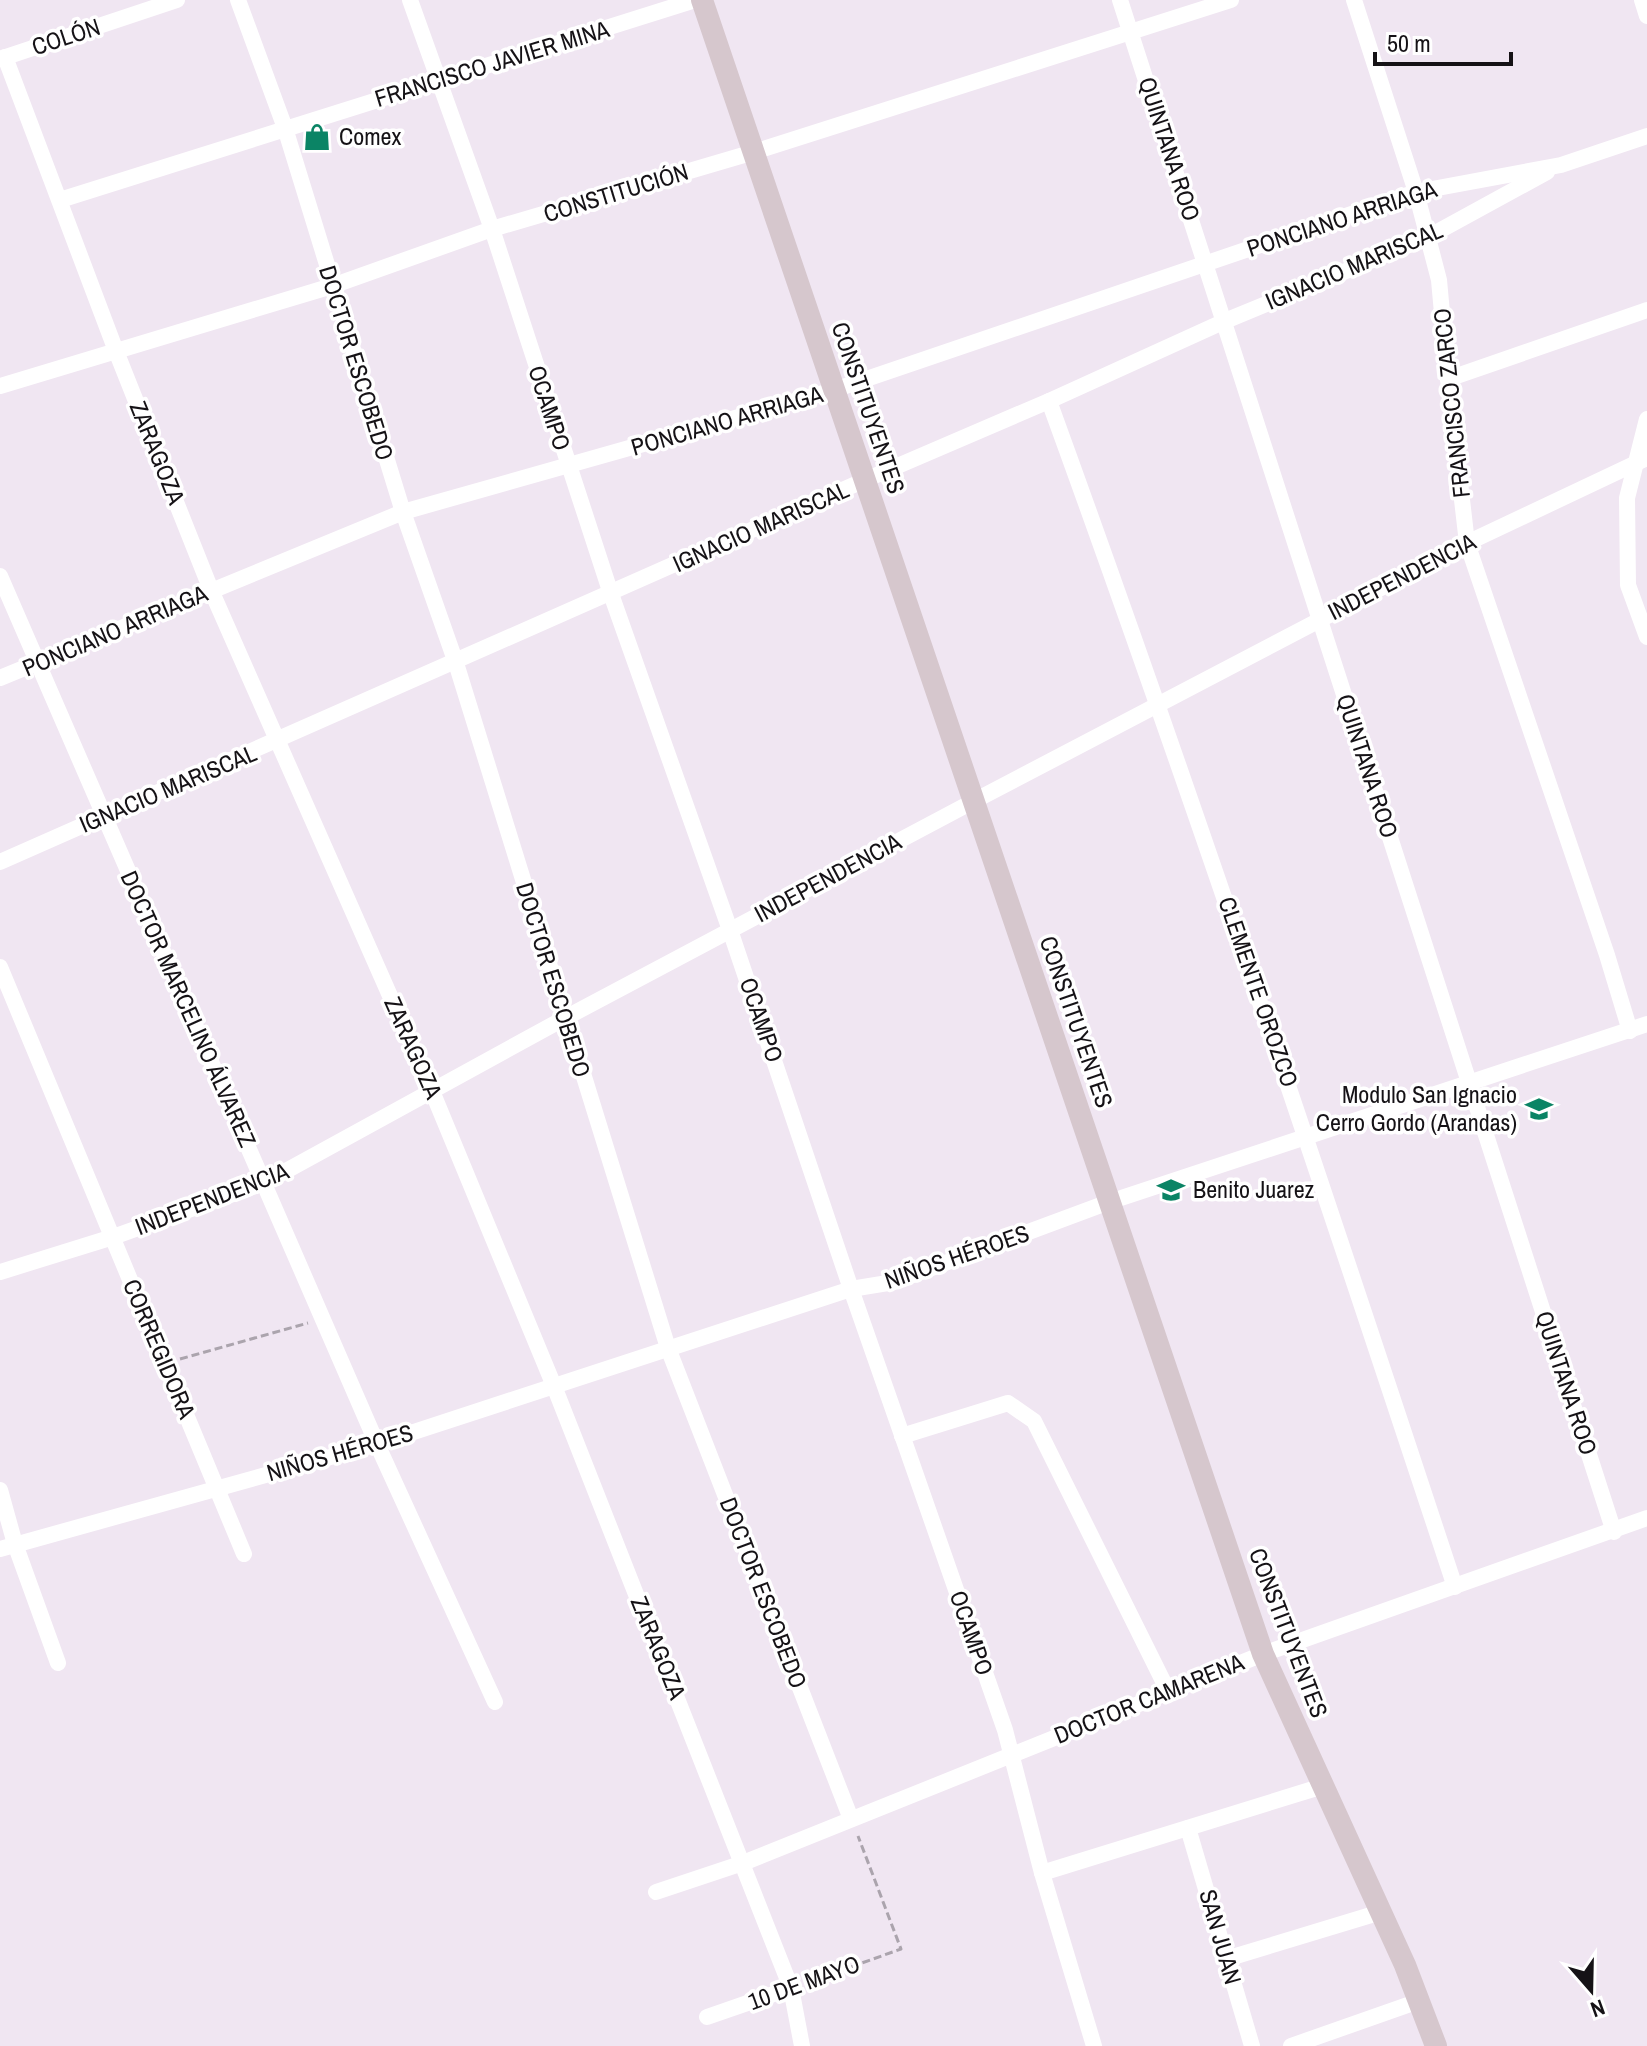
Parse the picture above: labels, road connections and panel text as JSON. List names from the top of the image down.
{
  "streets": {
    "street": [
      "COLÓN",
      "FRANCISCO JAVIER MINA",
      "QUINTANA ROO",
      "CONSTITUCIÓN",
      "PONCIANO ARRIAGA",
      "IGNACIO MARISCAL",
      "DOCTOR ESCOBEDO",
      "FRANCISCO ZARCO",
      "OCAMPO",
      "CONSTITUYENTES",
      "ZARAGOZA",
      "INDEPENDENCIA",
      "CLEMENTE OROZCO",
      "DOCTOR MARCELINO ÁLVAREZ",
      "NIÑOS HÉROES",
      "CORREGIDORA",
      "DOCTOR CAMARENA",
      "SAN JUAN",
      "10 DE MAYO"
    ]
  },
  "crossings": [
    ["COLÓN", "ZARAGOZA"],
    ["FRANCISCO JAVIER MINA", "DOCTOR ESCOBEDO"],
    ["FRANCISCO JAVIER MINA", "OCAMPO"],
    ["FRANCISCO JAVIER MINA", "ZARAGOZA"],
    ["QUINTANA ROO", "CONSTITUCIÓN"],
    ["QUINTANA ROO", "PONCIANO ARRIAGA"],
    ["QUINTANA ROO", "IGNACIO MARISCAL"],
    ["QUINTANA ROO", "INDEPENDENCIA"],
    ["QUINTANA ROO", "NIÑOS HÉROES"],
    ["QUINTANA ROO", "DOCTOR CAMARENA"],
    ["CONSTITUCIÓN", "DOCTOR ESCOBEDO"],
    ["CONSTITUCIÓN", "OCAMPO"],
    ["CONSTITUCIÓN", "CONSTITUYENTES"],
    ["CONSTITUCIÓN", "ZARAGOZA"],
    ["PONCIANO ARRIAGA", "IGNACIO MARISCAL"],
    ["PONCIANO ARRIAGA", "DOCTOR ESCOBEDO"],
    ["PONCIANO ARRIAGA", "FRANCISCO ZARCO"],
    ["PONCIANO ARRIAGA", "OCAMPO"],
    ["PONCIANO ARRIAGA", "CONSTITUYENTES"],
    ["PONCIANO ARRIAGA", "ZARAGOZA"],
    ["PONCIANO ARRIAGA", "DOCTOR MARCELINO ÁLVAREZ"],
    ["IGNACIO MARISCAL", "DOCTOR ESCOBEDO"],
    ["IGNACIO MARISCAL", "FRANCISCO ZARCO"],
    ["IGNACIO MARISCAL", "OCAMPO"],
    ["IGNACIO MARISCAL", "CONSTITUYENTES"],
    ["IGNACIO MARISCAL", "ZARAGOZA"],
    ["IGNACIO MARISCAL", "CLEMENTE OROZCO"],
    ["IGNACIO MARISCAL", "DOCTOR MARCELINO ÁLVAREZ"],
    ["DOCTOR ESCOBEDO", "INDEPENDENCIA"],
    ["DOCTOR ESCOBEDO", "NIÑOS HÉROES"],
    ["DOCTOR ESCOBEDO", "DOCTOR CAMARENA"],
    ["DOCTOR ESCOBEDO", "10 DE MAYO"],
    ["FRANCISCO ZARCO", "INDEPENDENCIA"],
    ["FRANCISCO ZARCO", "NIÑOS HÉROES"],
    ["OCAMPO", "INDEPENDENCIA"],
    ["OCAMPO", "NIÑOS HÉROES"],
    ["OCAMPO", "DOCTOR CAMARENA"],
    ["CONSTITUYENTES", "INDEPENDENCIA"],
    ["CONSTITUYENTES", "NIÑOS HÉROES"],
    ["CONSTITUYENTES", "DOCTOR CAMARENA"],
    ["ZARAGOZA", "INDEPENDENCIA"],
    ["ZARAGOZA", "NIÑOS HÉROES"],
    ["ZARAGOZA", "DOCTOR CAMARENA"],
    ["ZARAGOZA", "10 DE MAYO"],
    ["INDEPENDENCIA", "CLEMENTE OROZCO"],
    ["INDEPENDENCIA", "DOCTOR MARCELINO ÁLVAREZ"],
    ["INDEPENDENCIA", "CORREGIDORA"],
    ["CLEMENTE OROZCO", "NIÑOS HÉROES"],
    ["CLEMENTE OROZCO", "DOCTOR CAMARENA"],
    ["DOCTOR MARCELINO ÁLVAREZ", "NIÑOS HÉROES"],
    ["NIÑOS HÉROES", "CORREGIDORA"],
    ["DOCTOR CAMARENA", "10 DE MAYO"]
  ],
  "places": {
    "shop": ["Comex"],
    "school or university": ["Modulo San Ignacio Cerro Gordo (Arandas)", "Benito Juarez"]
  },
  "scale_bar": "50 m",
  "north": "bottom"
}
